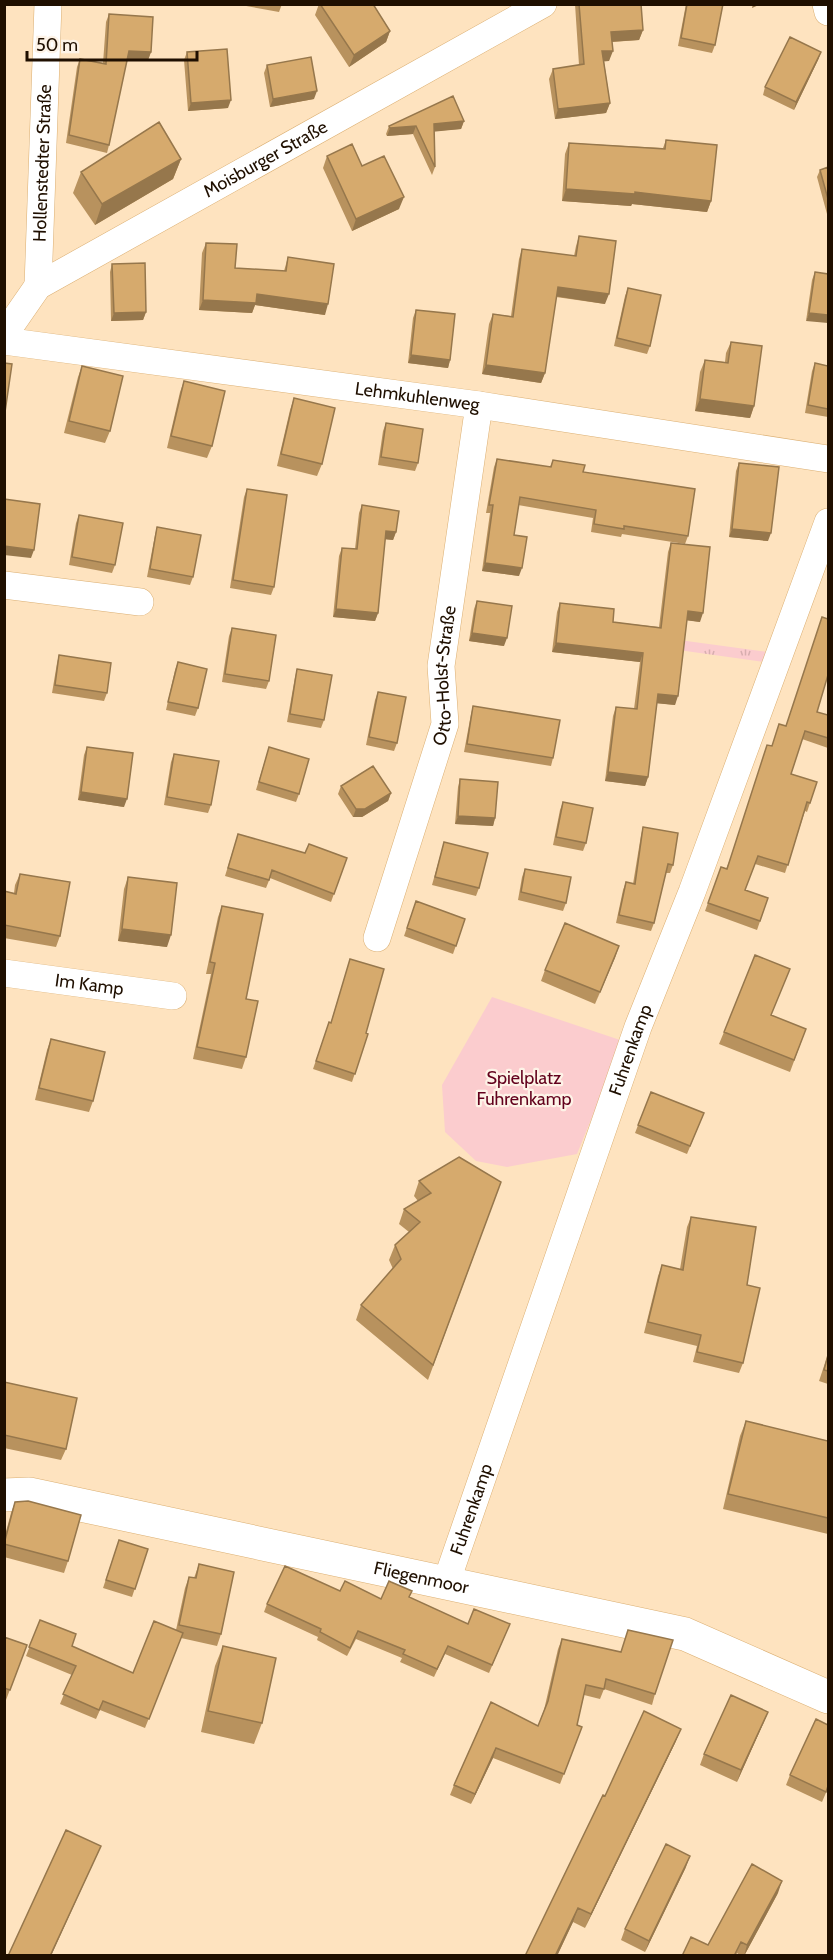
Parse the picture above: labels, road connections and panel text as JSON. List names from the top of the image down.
{
  "streets": {
    "street": [
      "Moisburger Straße",
      "Hollenstedter Straße",
      "Lehmkuhlenweg",
      "Otto-Holst-Straße",
      "Im Kamp",
      "Fuhrenkamp",
      "Fliegenmoor"
    ]
  },
  "crossings": [
    ["Moisburger Straße", "Hollenstedter Straße"],
    ["Lehmkuhlenweg", "Otto-Holst-Straße"],
    ["Fuhrenkamp", "Fliegenmoor"]
  ],
  "parks": ["Spielplatz Fuhrenkamp"],
  "scale_bar": "50 m"
}
